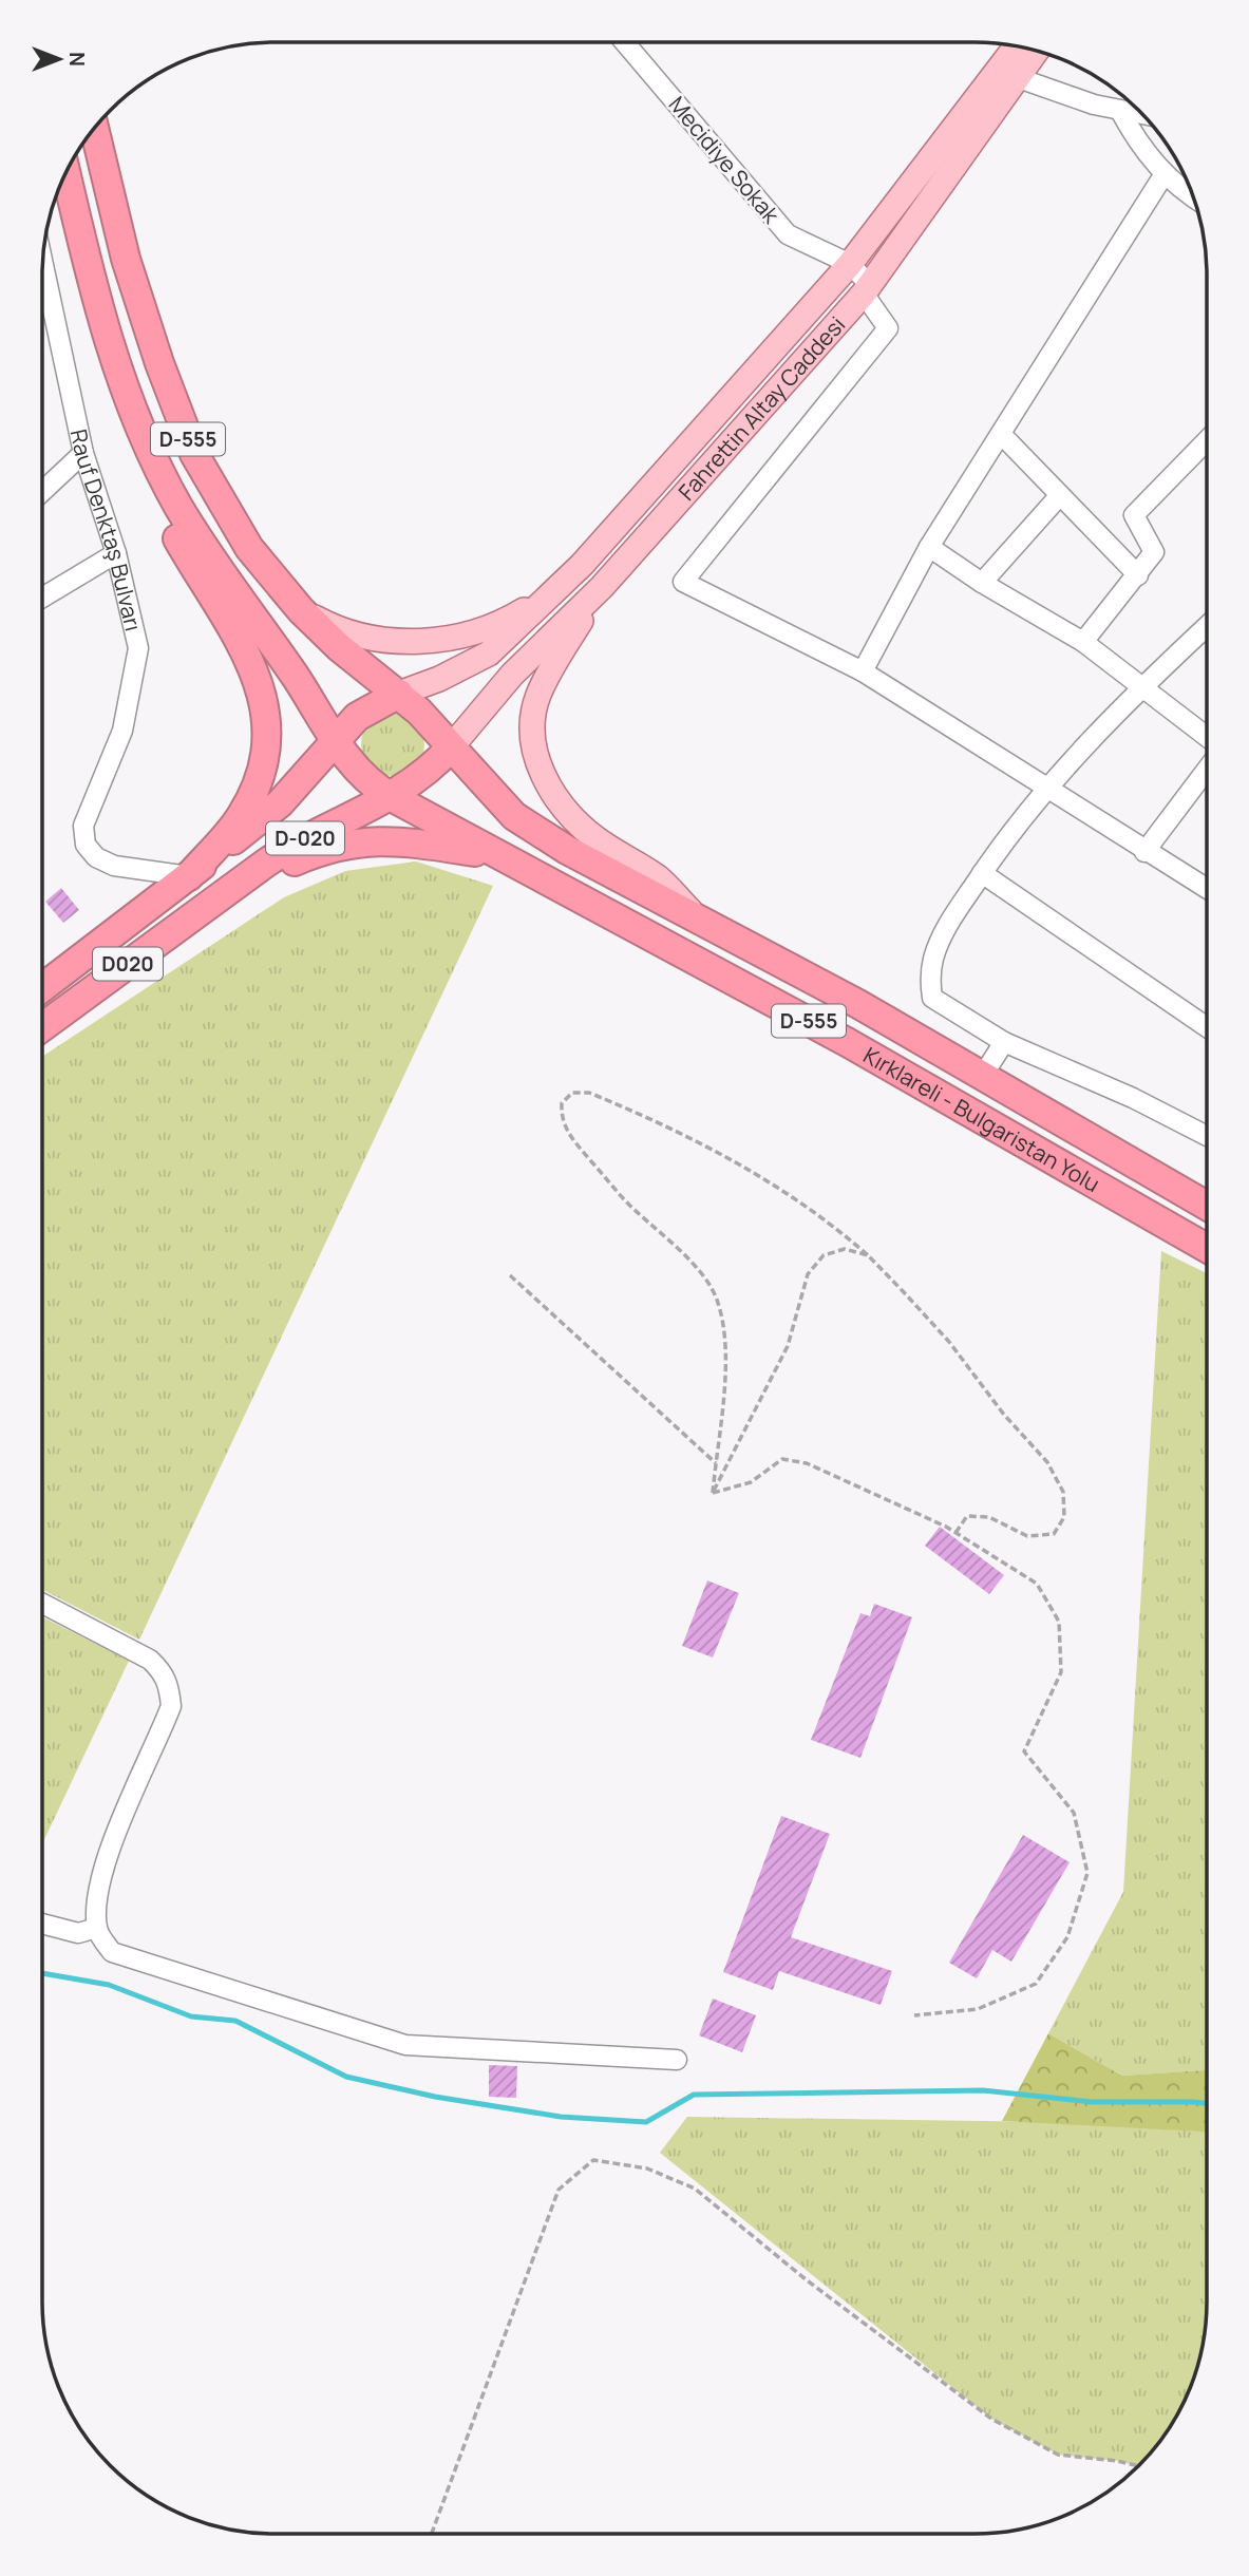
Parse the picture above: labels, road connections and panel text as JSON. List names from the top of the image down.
{
  "streets": {
    "highway": [
      "D-555",
      "D-020",
      "D020",
      "Kırklareli - Bulgaristan Yolu"
    ],
    "main road": ["Fahrettin Altay Caddesi"],
    "street": ["Mecidiye Sokak", "Rauf Denktaş Bulvarı"]
  },
  "crossings": [
    ["Mecidiye Sokak", "Fahrettin Altay Caddesi"],
    ["Fahrettin Altay Caddesi", "D-555"],
    ["Fahrettin Altay Caddesi", "D-020"],
    ["Fahrettin Altay Caddesi", "Kırklareli - Bulgaristan Yolu"],
    ["D-555", "D-020"],
    ["D-555", "Kırklareli - Bulgaristan Yolu"],
    ["Rauf Denktaş Bulvarı", "D020"],
    ["D-020", "D020"],
    ["D-020", "Kırklareli - Bulgaristan Yolu"]
  ],
  "north": "right"
}
